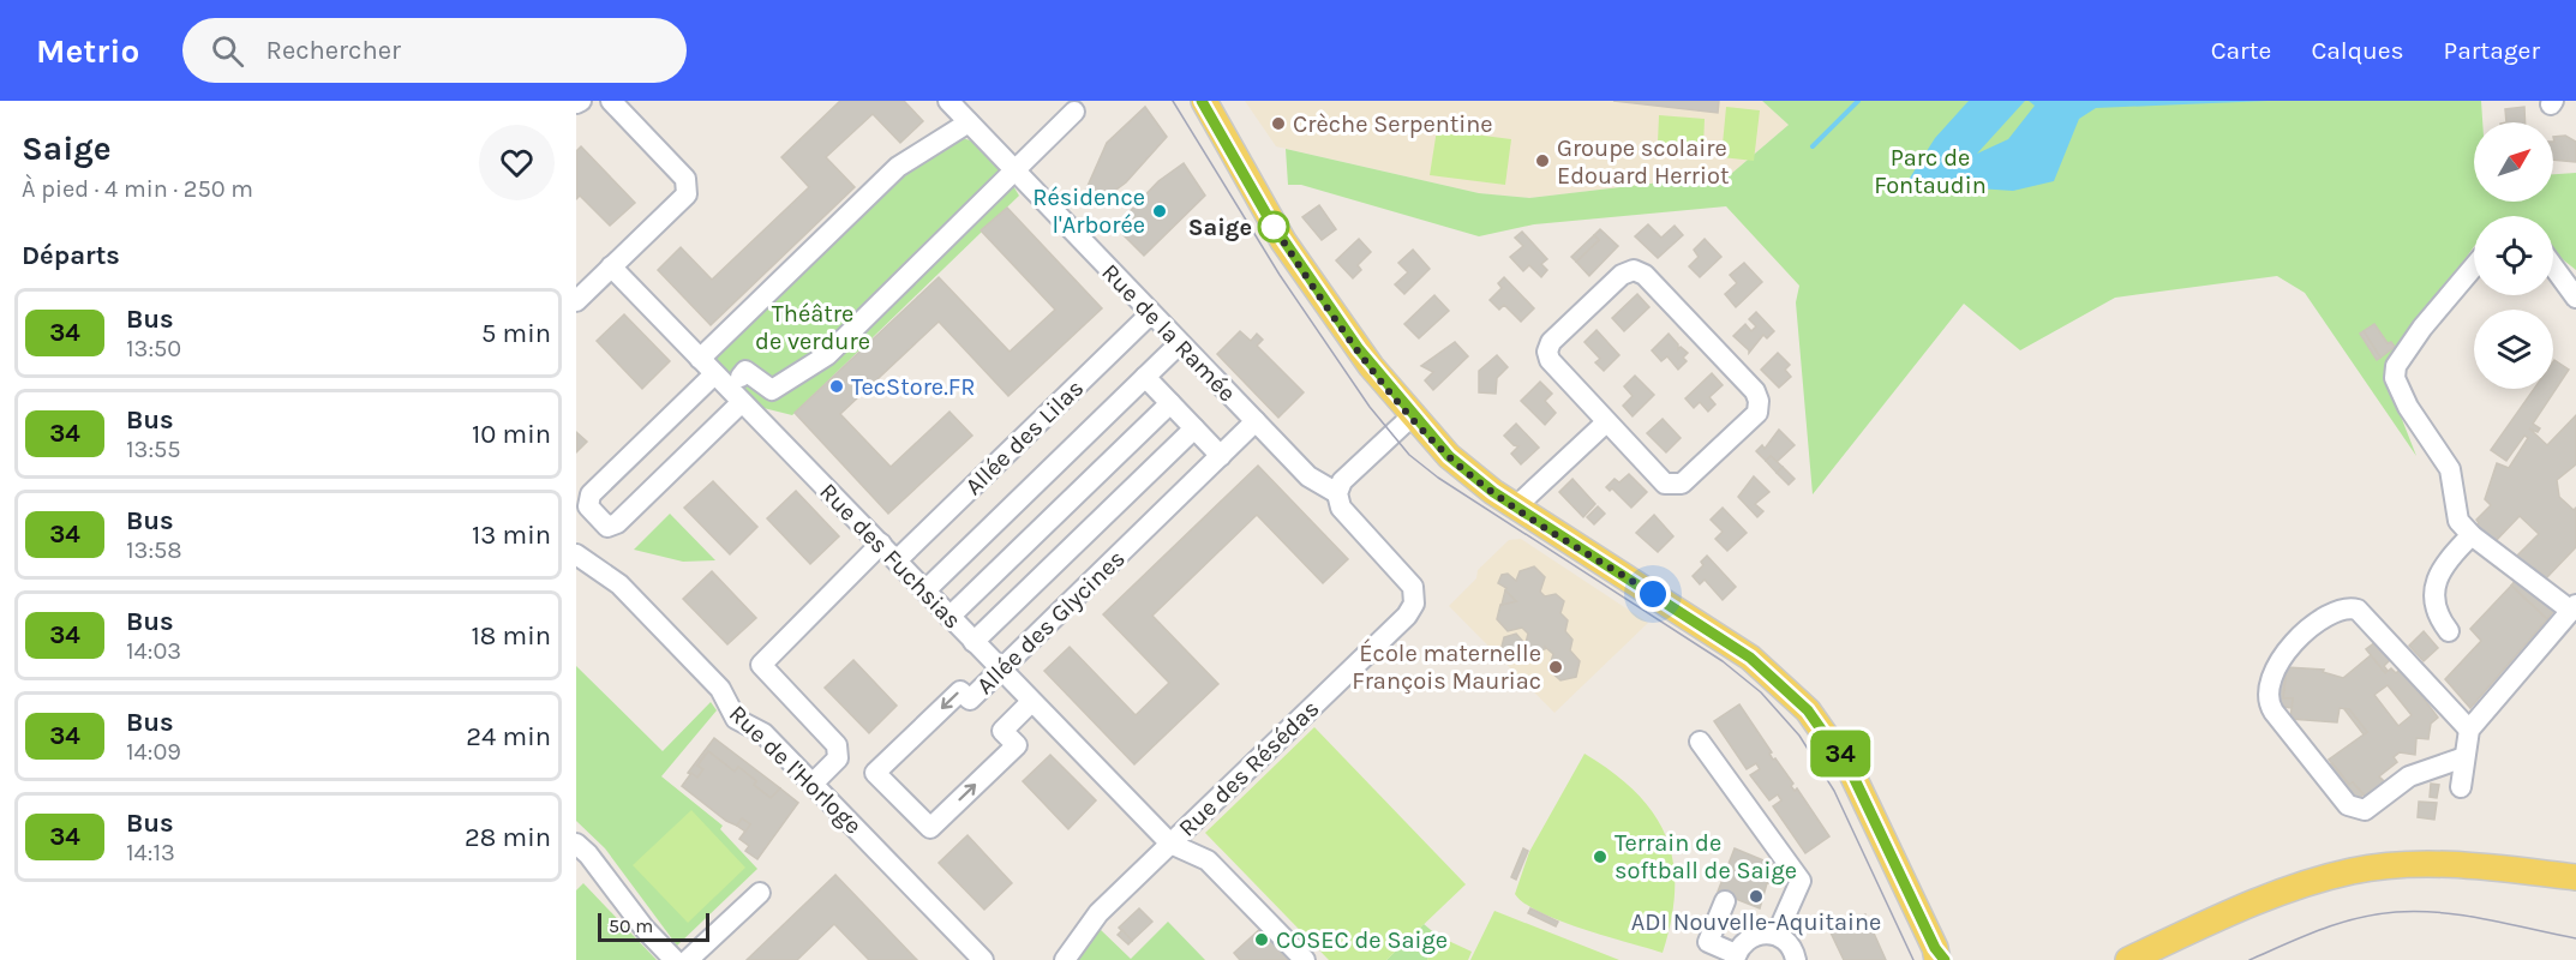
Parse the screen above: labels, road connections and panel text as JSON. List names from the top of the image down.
{
  "streets": {
    "street": [
      "Rue de la Ramée",
      "Allée des Lilas",
      "Rue des Fuchsias",
      "Allée des Glycines",
      "Rue des Résédas",
      "Rue de l'Horloge"
    ]
  },
  "crossings": [
    ["Rue de la Ramée", "Allée des Lilas"],
    ["Rue de la Ramée", "Allée des Glycines"],
    ["Rue de la Ramée", "Rue des Résédas"],
    ["Allée des Lilas", "Rue des Fuchsias"],
    ["Rue des Fuchsias", "Allée des Glycines"],
    ["Rue des Fuchsias", "Rue des Résédas"]
  ],
  "parks": ["Parc de Fontaudin", "Théâtre de verdure"],
  "places": [
    "Crèche Serpentine",
    "Groupe scolaire Edouard Herriot",
    "Résidence l'Arborée",
    "Saige",
    "TecStore.FR",
    "École maternelle François Mauriac",
    "Terrain de softball de Saige",
    "ADI Nouvelle-Aquitaine",
    "COSEC de Saige"
  ],
  "lines": ["bus line 34"],
  "scale_bar": "50 m",
  "north": "top right",
  "page": {
    "header": "Metrio",
    "search": "Rechercher",
    "nav": ["Carte", "Calques", "Partager"],
    "heading": [
      ["Saige", "À pied · 4 min · 250 m"],
      "Départs"
    ],
    "on_map": "34",
    "list": [
      {
        "mark": "34",
        "name": "Bus",
        "note": "13:50",
        "value": "5 min"
      },
      {
        "mark": "34",
        "name": "Bus",
        "note": "13:55",
        "value": "10 min"
      },
      {
        "mark": "34",
        "name": "Bus",
        "note": "13:58",
        "value": "13 min"
      },
      {
        "mark": "34",
        "name": "Bus",
        "note": "14:03",
        "value": "18 min"
      },
      {
        "mark": "34",
        "name": "Bus",
        "note": "14:09",
        "value": "24 min"
      },
      {
        "mark": "34",
        "name": "Bus",
        "note": "14:13",
        "value": "28 min"
      }
    ],
    "scale": "50 m"
  }
}
